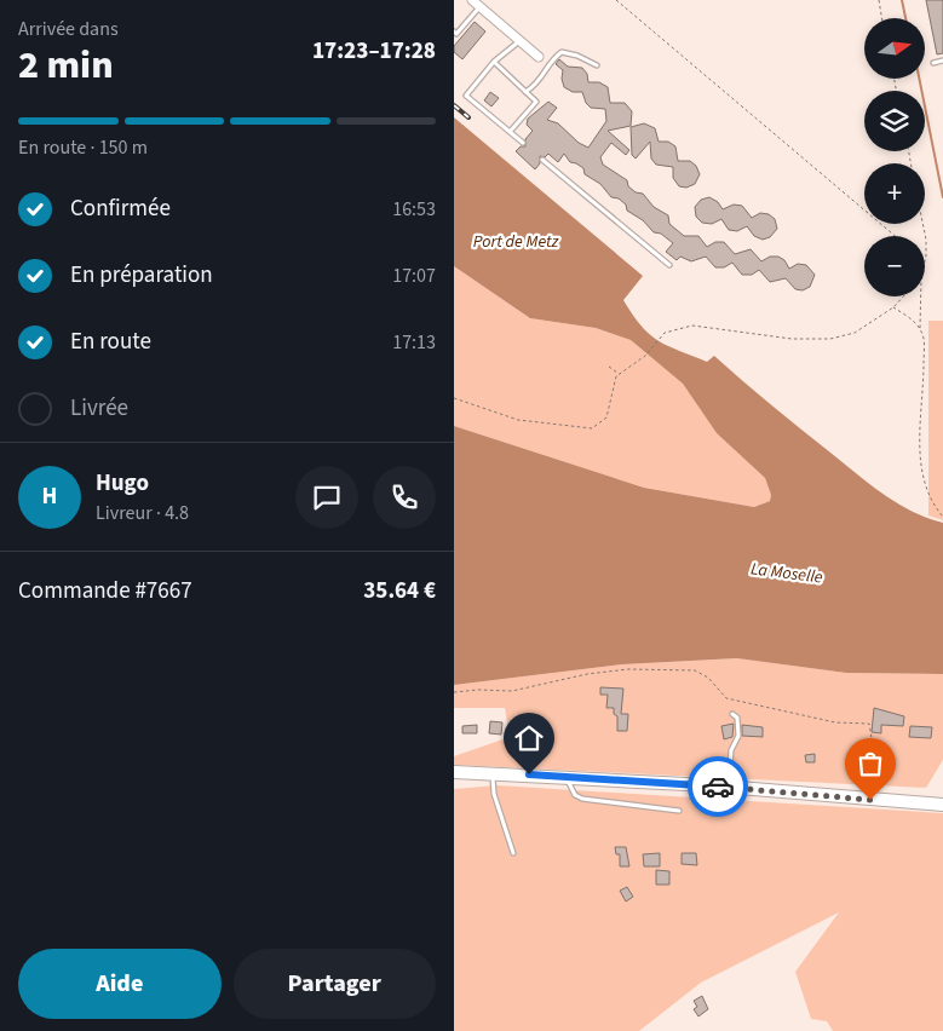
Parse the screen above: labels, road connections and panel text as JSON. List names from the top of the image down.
{
  "water": ["Port de Metz", "La Moselle"],
  "north": "right",
  "page": {
    "heading": ["2 min", "Arrivée dans", "17:23–17:28"],
    "panel": [
      "Hugo",
      "Livreur · 4.8",
      "Commande #7667",
      "35.64 €"
    ],
    "map_buttons": ["+", "−"],
    "bar": "En route · 150 m",
    "list": [
      ["Confirmée", "16:53"],
      ["En préparation", "17:07"],
      ["En route", "17:13"],
      "Livrée"
    ],
    "round": "H",
    "buttons": ["Aide", "Partager"]
  }
}
